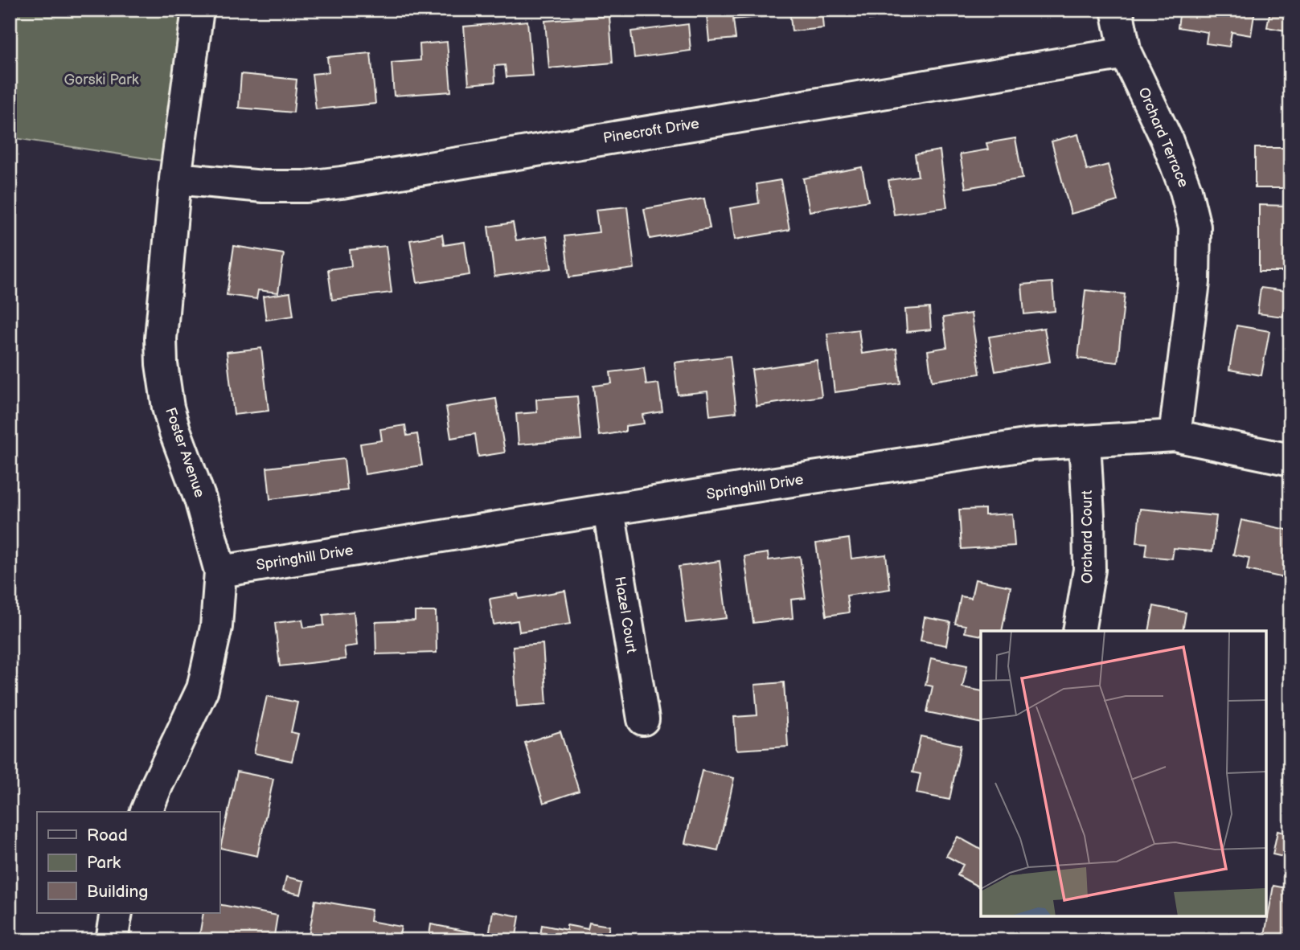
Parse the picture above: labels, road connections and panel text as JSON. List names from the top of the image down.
{
  "streets": {
    "street": [
      "Pinecroft Drive",
      "Orchard Terrace",
      "Foster Avenue",
      "Springhill Drive",
      "Orchard Court",
      "Hazel Court"
    ]
  },
  "crossings": [
    ["Pinecroft Drive", "Orchard Terrace"],
    ["Pinecroft Drive", "Foster Avenue"],
    ["Orchard Terrace", "Springhill Drive"],
    ["Foster Avenue", "Springhill Drive"],
    ["Springhill Drive", "Orchard Court"],
    ["Springhill Drive", "Hazel Court"]
  ],
  "parks": ["Gorski Park"],
  "legend": ["Road", "Park", "Building"]
}
